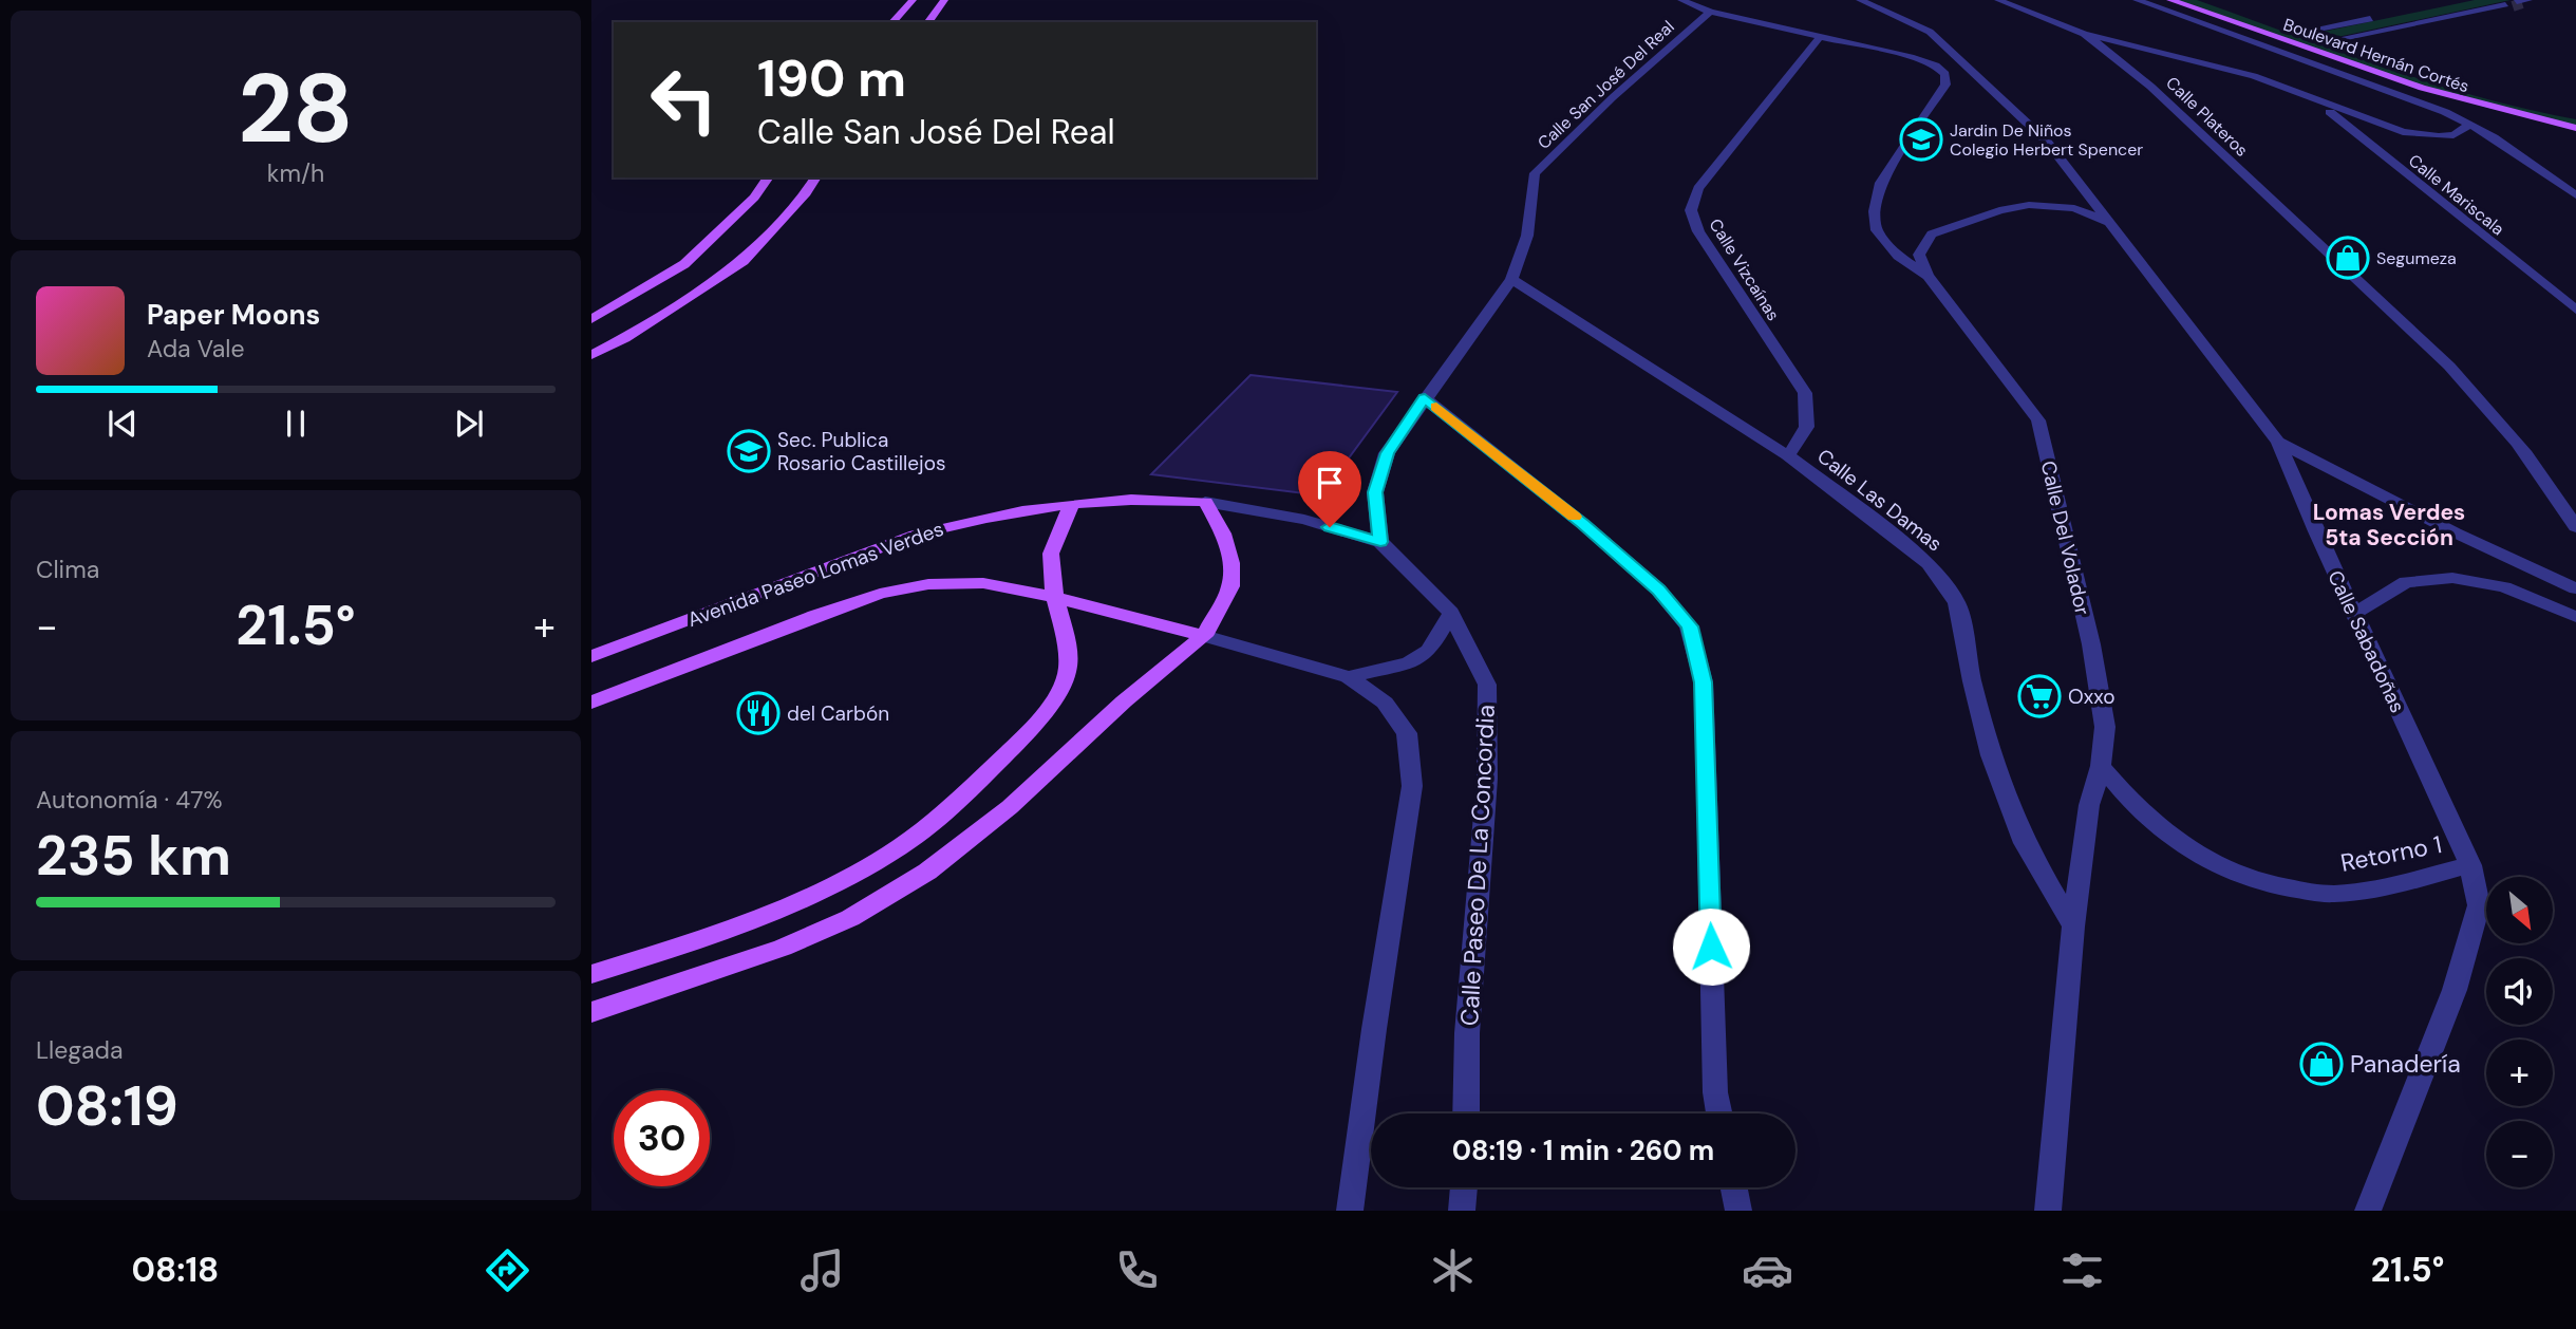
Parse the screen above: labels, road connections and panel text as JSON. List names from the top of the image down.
{
  "streets": {
    "main road": ["Boulevard Hernán Cortés", "Avenida Paseo Lomas Verdes"],
    "street": [
      "Calle San José Del Real",
      "Calle Plateros",
      "Calle Mariscala",
      "Calle Vizcaínas",
      "Calle Las Damas",
      "Calle Del Volador",
      "Calle Sabadoñas",
      "Retorno 1",
      "Calle Paseo De La Concordia"
    ]
  },
  "crossings": [
    ["Calle San José Del Real", "Calle Vizcaínas"],
    ["Calle San José Del Real", "Calle Las Damas"],
    ["Calle San José Del Real", "Calle Del Volador"],
    ["Calle San José Del Real", "Avenida Paseo Lomas Verdes"],
    ["Calle Plateros", "Calle Mariscala"],
    ["Calle Vizcaínas", "Calle Las Damas"],
    ["Calle Vizcaínas", "Calle Del Volador"],
    ["Calle Las Damas", "Calle Del Volador"],
    ["Calle Del Volador", "Retorno 1"],
    ["Avenida Paseo Lomas Verdes", "Calle Paseo De La Concordia"],
    ["Calle Sabadoñas", "Retorno 1"]
  ],
  "districts": ["Lomas Verdes 5ta Sección"],
  "places": {
    "school or university": ["Jardin De Niños Colegio Herbert Spencer", "Sec. Publica Rosario Castillejos"],
    "shop": ["Segumeza", "Panadería"],
    "supermarket": ["Oxxo"],
    "restaurant": ["del Carbón"]
  },
  "north": "bottom right",
  "page": {
    "tile": [
      ["28", "km/h"],
      "Clima",
      ["Autonomía · 47%", "235 km"],
      ["Llegada", "08:19"]
    ],
    "turn": ["190 m", "Calle San José Del Real"],
    "song": ["Paper Moons", "Ada Vale"],
    "heat": ["−", "21.5°", "+"],
    "map_buttons": ["+", "−"],
    "limit": "30",
    "trip": "08:19 · 1 min · 260 m",
    "tabs": ["08:18", "21.5°"]
  }
}
